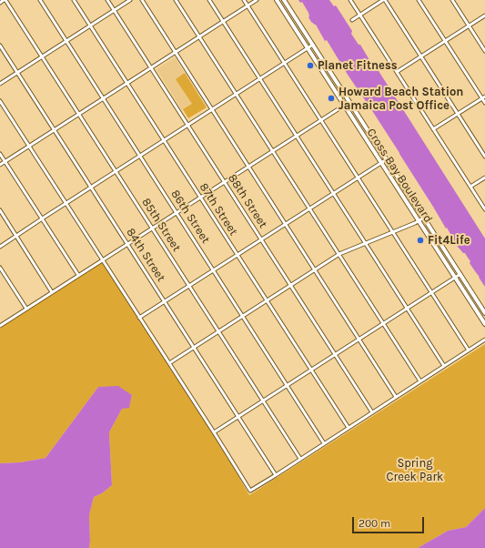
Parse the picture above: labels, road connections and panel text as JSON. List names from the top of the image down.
{
  "streets": {
    "main road": ["Cross Bay Boulevard"],
    "street": [
      "88th Street",
      "87th Street",
      "86th Street",
      "85th Street",
      "84th Street"
    ]
  },
  "parks": ["Spring Creek Park"],
  "places": ["Planet Fitness", "Howard Beach Station Jamaica Post Office", "Fit4Life"],
  "scale_bar": "200 m"
}
